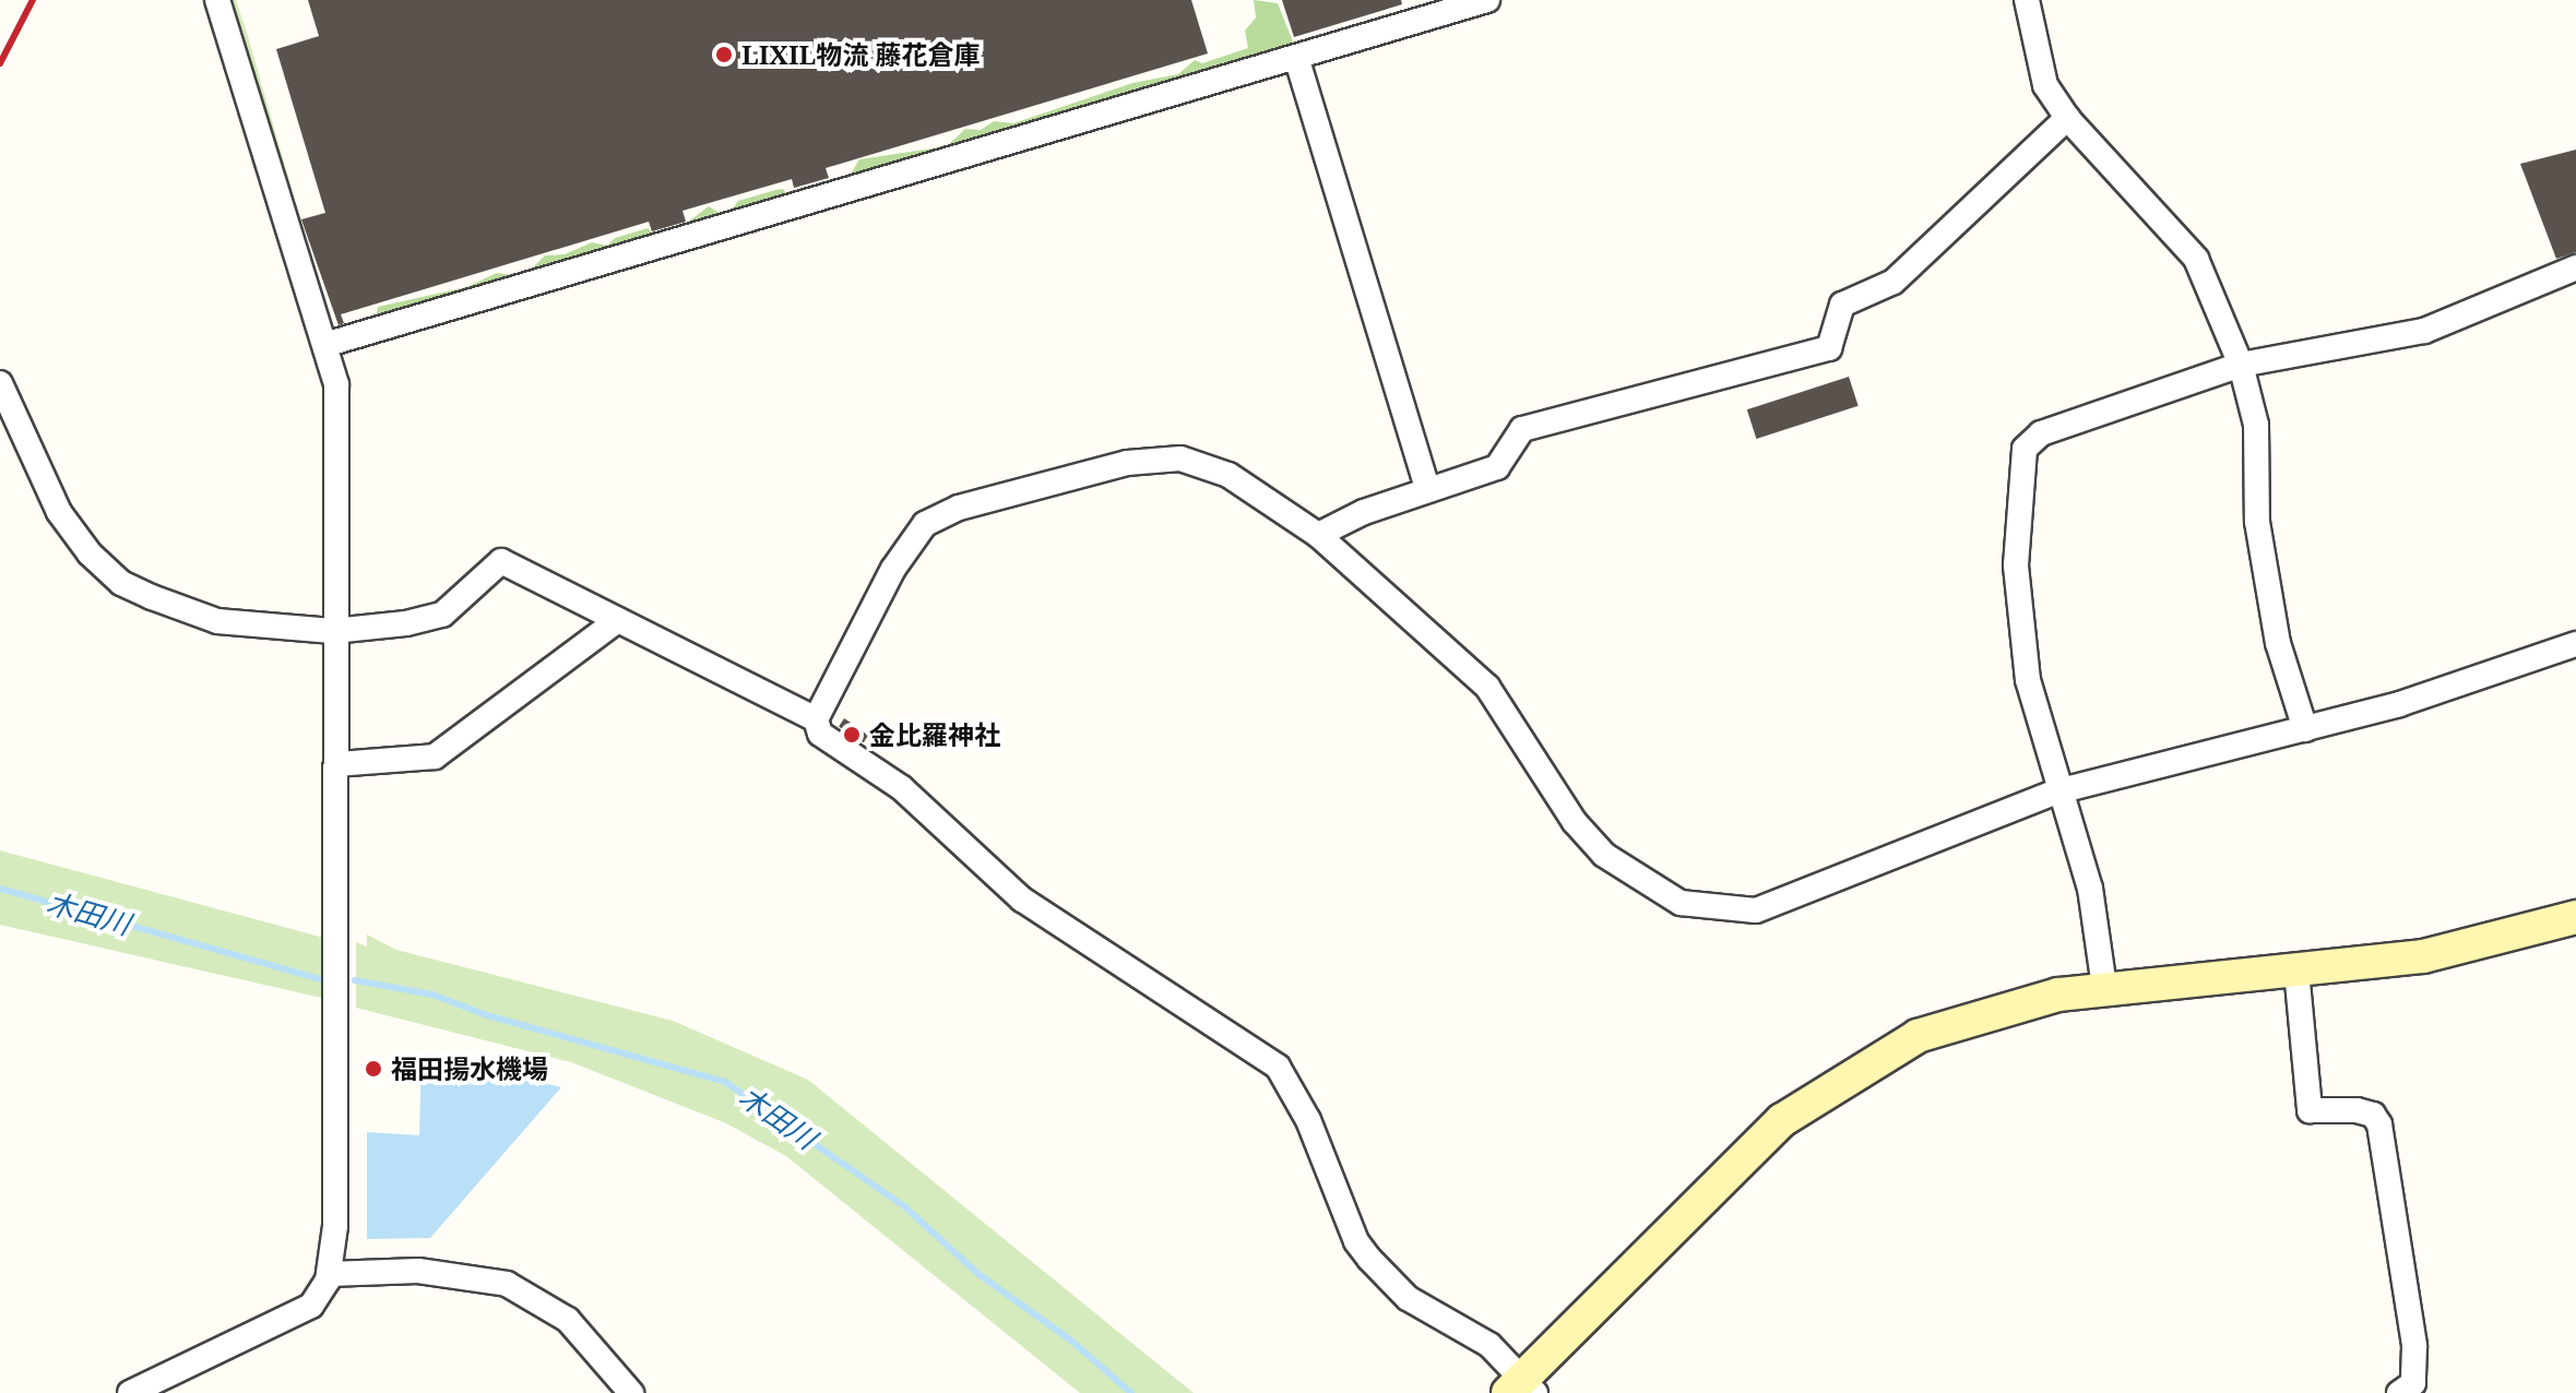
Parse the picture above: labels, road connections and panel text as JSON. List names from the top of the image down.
{
  "water": ["木田川"],
  "places": ["LIXIL物流 藤花倉庫", "金比羅神社", "福田揚水機場"]
}
